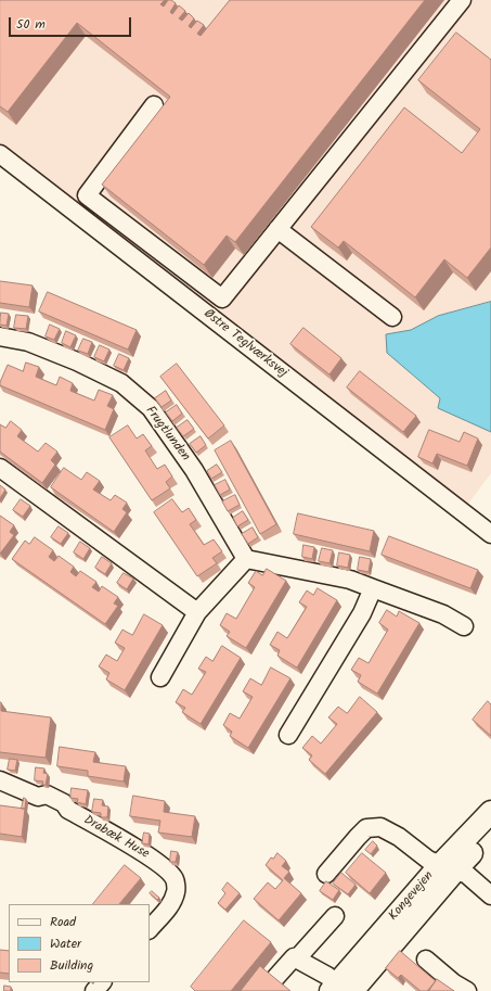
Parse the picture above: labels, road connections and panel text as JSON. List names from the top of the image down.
{
  "streets": {
    "main road": ["Kongevejen"],
    "street": ["Østre Teglværksvej", "Frugtlunden", "Drabæk Huse"]
  },
  "legend": ["Road", "Water", "Building"],
  "scale_bar": "50 m"
}
